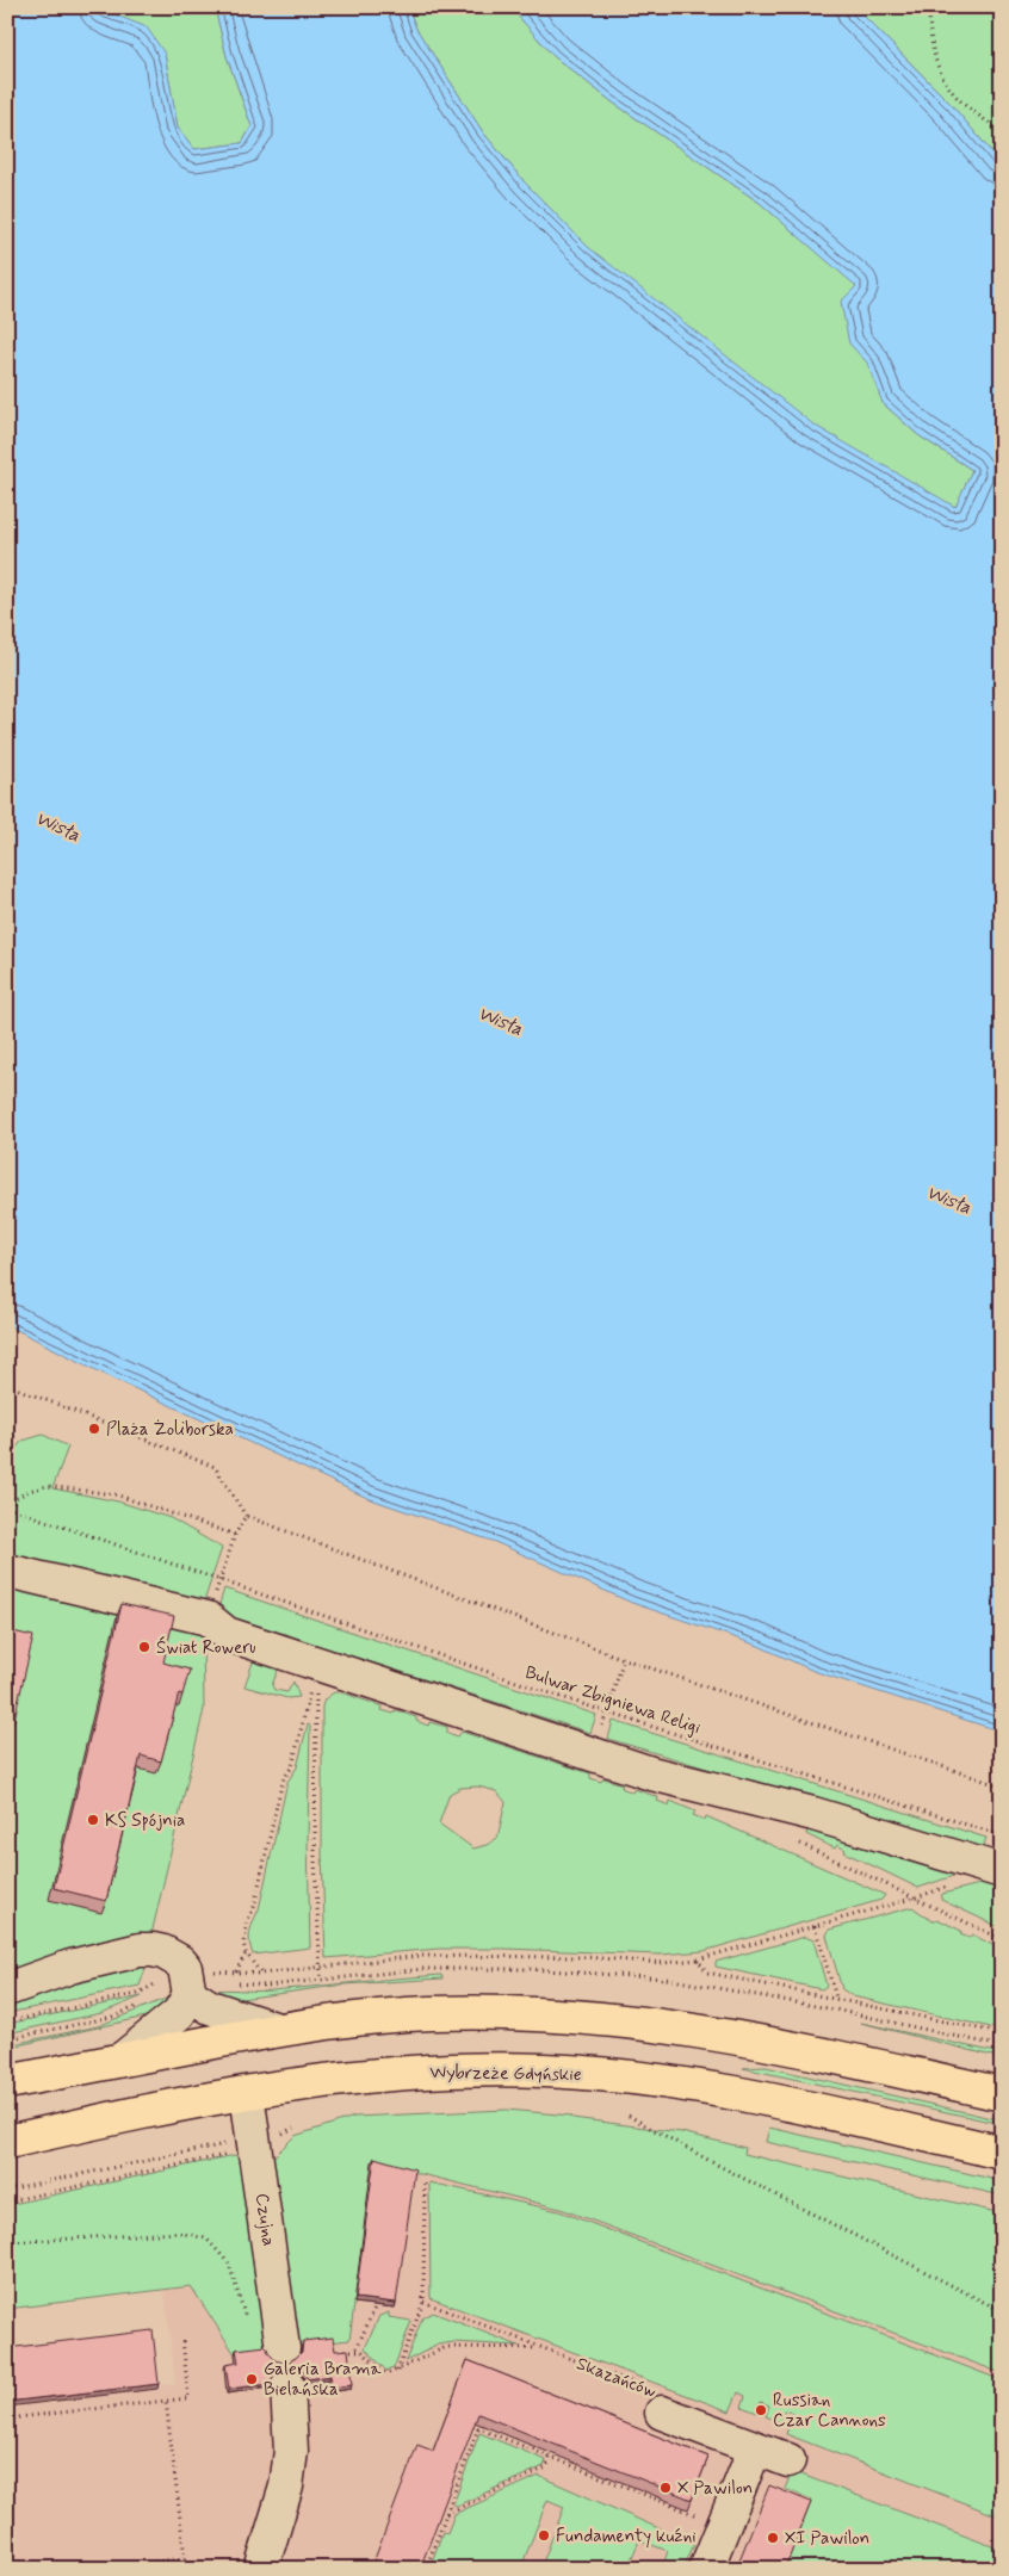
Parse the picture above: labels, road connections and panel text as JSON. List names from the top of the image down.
{
  "streets": {
    "main road": ["Wybrzeże Gdyńskie"],
    "street": ["Czujna", "Skazańców"],
    "path": ["Bulwar Zbigniewa Religi"]
  },
  "crossings": [
    ["Wybrzeże Gdyńskie", "Czujna"]
  ],
  "water": ["Wisła"],
  "places": [
    "Plaża Żoliborska",
    "Świat Roweru",
    "KS Spójnia",
    "Galeria Brama Bielańska",
    "Russian Czar Cannons",
    "X Pawilon",
    "Fundamenty kuźni",
    "XI Pawilon"
  ]
}
